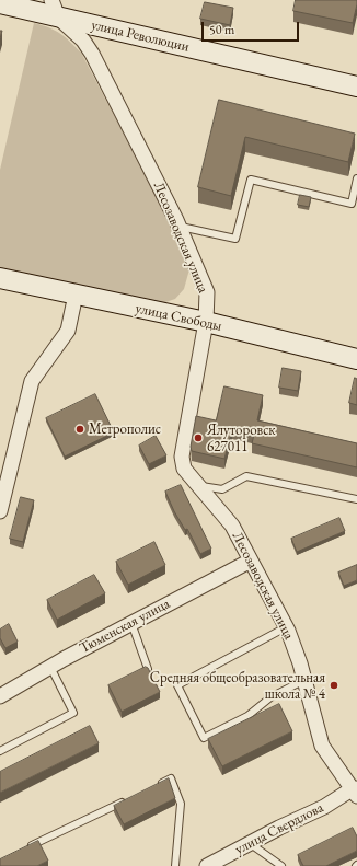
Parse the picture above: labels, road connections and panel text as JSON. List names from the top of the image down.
{
  "streets": {
    "street": [
      "улица Революции",
      "Лесозаводская улица",
      "улица Свободы",
      "Тюменская улица",
      "улица Свердлова"
    ]
  },
  "crossings": [
    ["улица Революции", "Лесозаводская улица"],
    ["Лесозаводская улица", "улица Свободы"],
    ["Лесозаводская улица", "Тюменская улица"],
    ["Лесозаводская улица", "улица Свердлова"]
  ],
  "places": ["Метрополис", "Ялуторовск 627011", "Средняя общеобразовательная школа № 4"],
  "scale_bar": "50 m"
}
